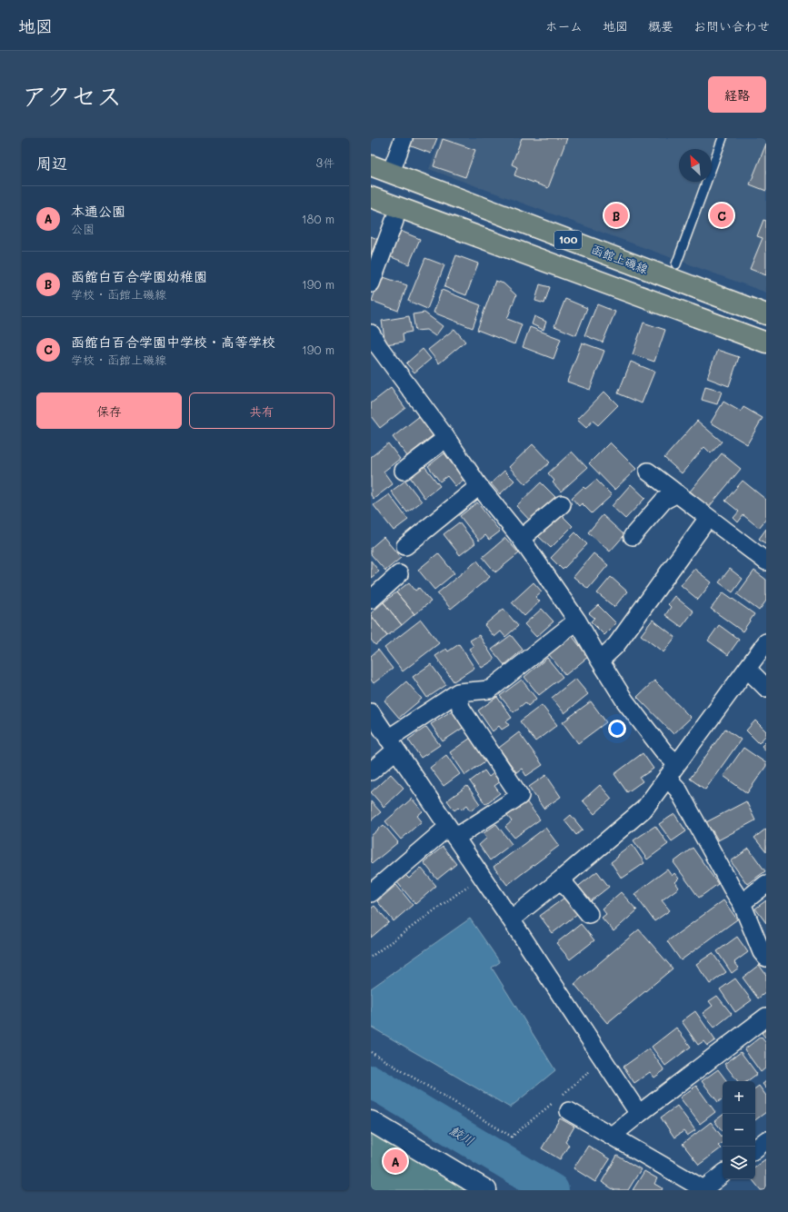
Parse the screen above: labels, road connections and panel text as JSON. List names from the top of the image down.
{
  "streets": {
    "main road": ["100", "函館上磯線"]
  },
  "water": ["鮫川"],
  "north": "top left",
  "page": {
    "header": "地図",
    "nav": [
      "ホーム",
      "地図",
      "概要",
      "お問い合わせ"
    ],
    "title": "アクセス",
    "buttons": [
      "経路",
      ["保存", "共有"]
    ],
    "heading": ["周辺", "3件"],
    "list": [
      {
        "mark": "A",
        "name": "本通公園",
        "note": "公園",
        "value": "180 m"
      },
      {
        "mark": "B",
        "name": "函館白百合学園幼稚園",
        "note": "学校 · 函館上磯線",
        "value": "190 m"
      },
      {
        "mark": "C",
        "name": "函館白百合学園中学校・高等学校",
        "note": "学校 · 函館上磯線",
        "value": "190 m"
      }
    ],
    "pins": ["B", "C", "A"],
    "map_buttons": ["+", "−"]
  }
}
